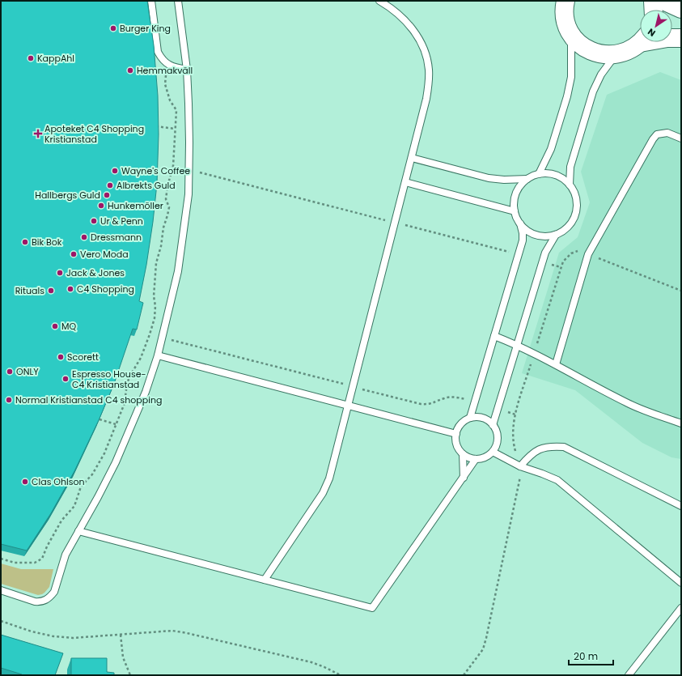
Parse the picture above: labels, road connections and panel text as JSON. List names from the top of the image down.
{
  "places": {
    "other": [
      "Burger King",
      "KappAhl",
      "Hemmakväll",
      "Wayne's Coffee",
      "Albrekts Guld",
      "Hallbergs Guld",
      "Hunkemöller",
      "Ur & Penn",
      "Dressmann",
      "Bik Bok",
      "Vero Moda",
      "Jack & Jones",
      "C4 Shopping",
      "Rituals",
      "MQ",
      "Scorett",
      "ONLY",
      "Espresso House- C4 Kristianstad",
      "Normal Kristianstad C4 shopping",
      "Clas Ohlson"
    ],
    "health": ["Apoteket C4 Shopping Kristianstad"]
  },
  "scale_bar": "20 m",
  "north": "bottom left"
}
